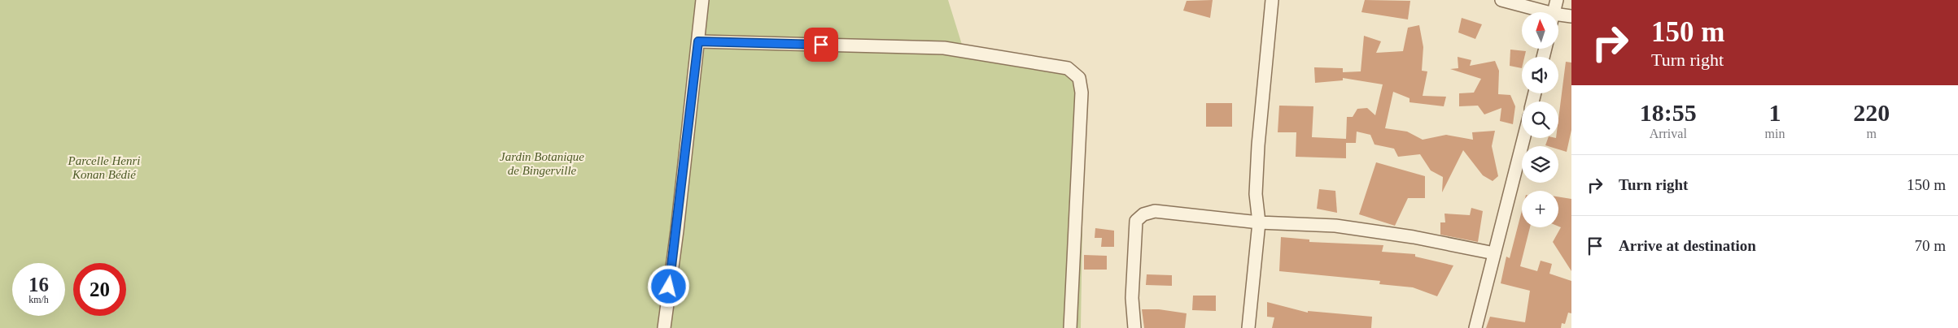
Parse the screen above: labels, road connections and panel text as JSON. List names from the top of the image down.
{
  "parks": ["Jardin Botanique de Bingerville", "Parcelle Henri Konan Bédié"],
  "north": "top",
  "page": {
    "turn": ["150 m", "Turn right"],
    "map_buttons": "+",
    "eta": [
      "18:55",
      "Arrival",
      "1",
      "min",
      "220",
      "m"
    ],
    "list": [
      {
        "name": "Turn right",
        "value": "150 m"
      },
      {
        "name": "Arrive at destination",
        "value": "70 m"
      }
    ],
    "speed": "16 km/h",
    "limit": "20"
  }
}
